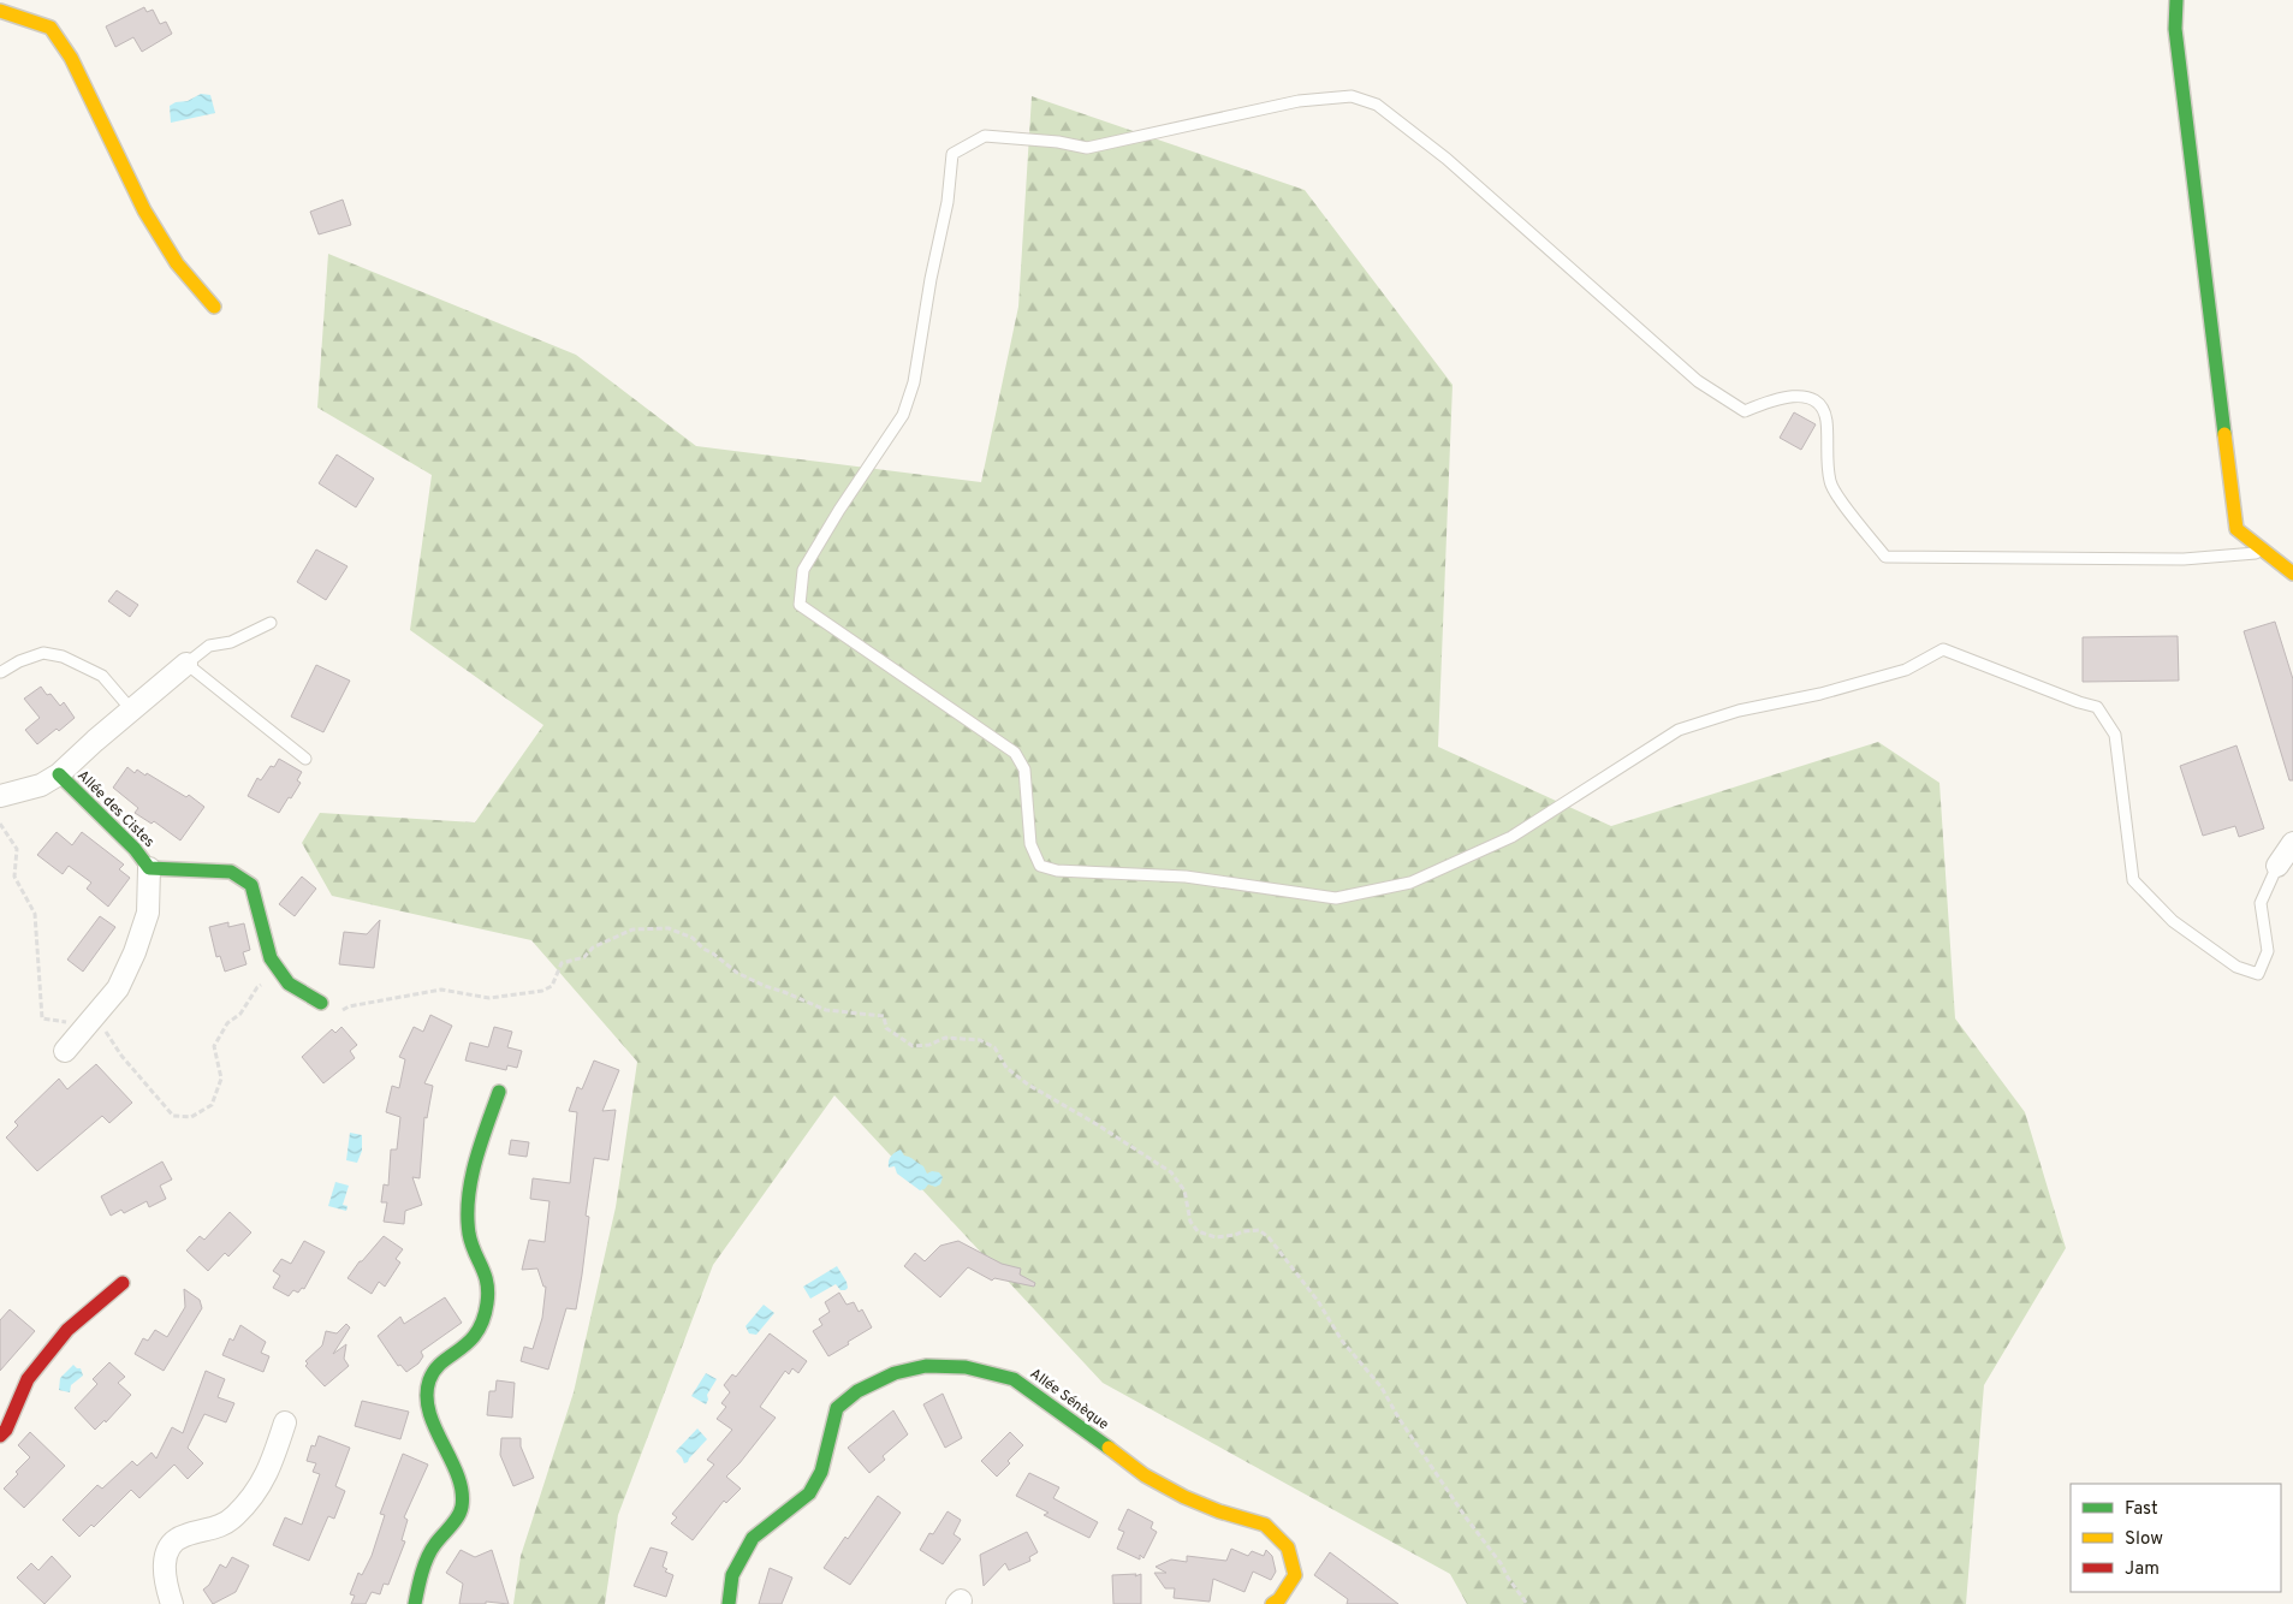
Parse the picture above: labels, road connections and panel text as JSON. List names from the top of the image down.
{
  "streets": {
    "street": ["Allée des Cistes", "Allée Sénèque"]
  },
  "legend": ["Fast", "Slow", "Jam"]
}
